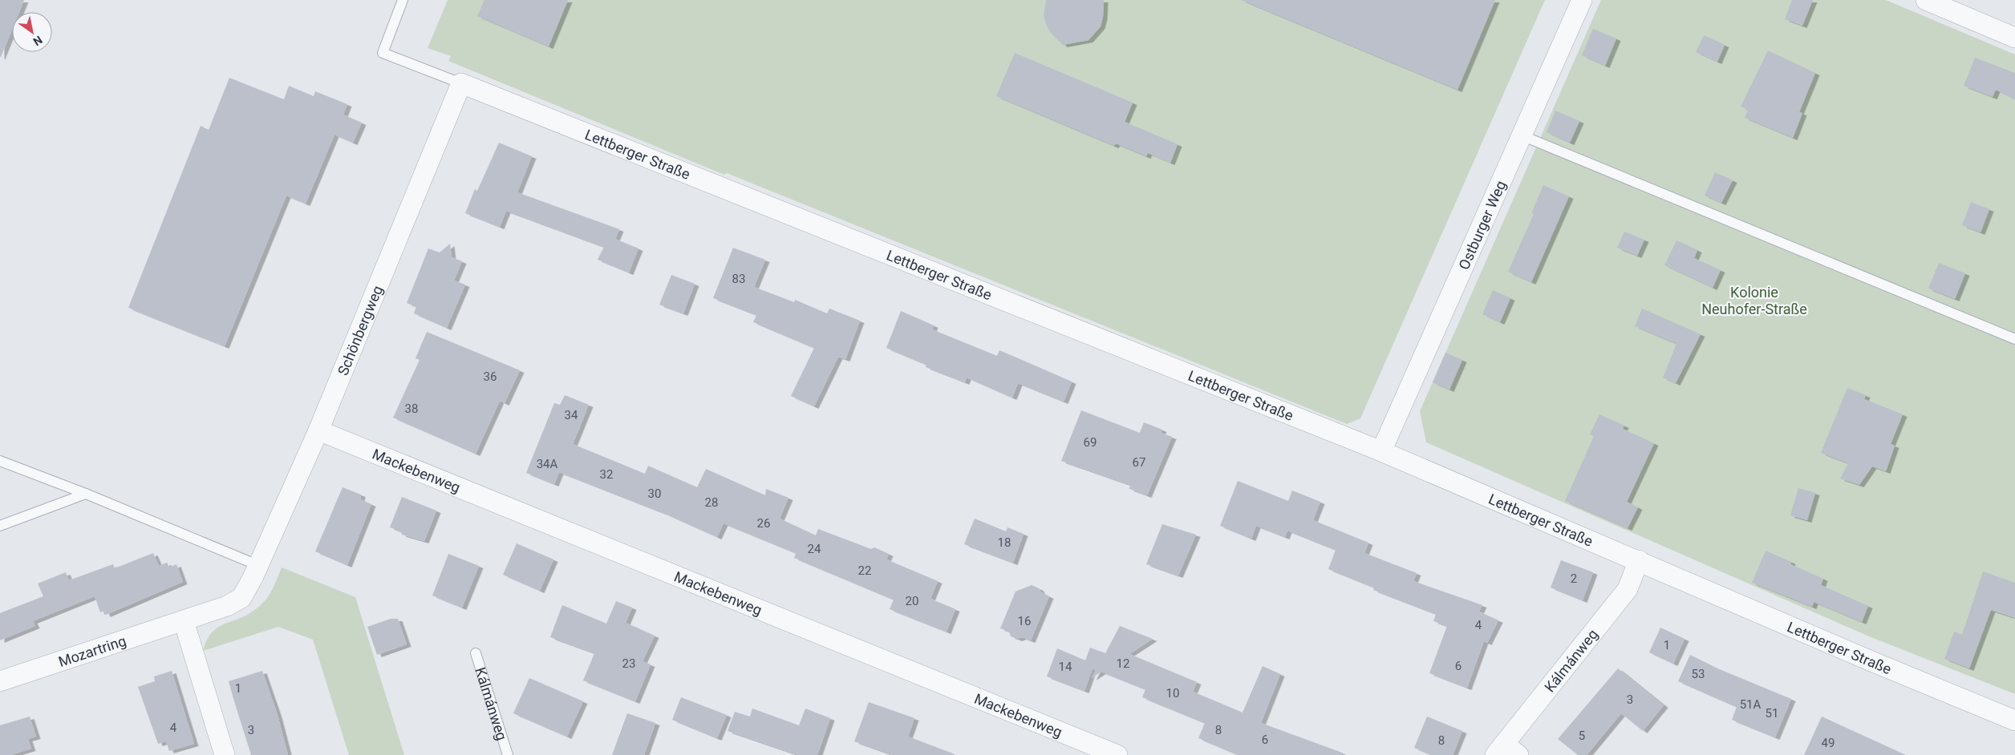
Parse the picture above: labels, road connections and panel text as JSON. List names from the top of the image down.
{
  "streets": {
    "street": [
      "Lettberger Straße",
      "Ostburger Weg",
      "Schönbergweg",
      "Mackebenweg",
      "Mozartring",
      "Kálmánweg"
    ]
  },
  "crossings": [
    ["Lettberger Straße", "Ostburger Weg"],
    ["Lettberger Straße", "Schönbergweg"],
    ["Lettberger Straße", "Kálmánweg"],
    ["Schönbergweg", "Mackebenweg"],
    ["Schönbergweg", "Mozartring"]
  ],
  "parks": ["Kolonie Neuhofer-Straße"],
  "house_numbers": [
    "83",
    "36",
    "38",
    "34",
    "69",
    "67",
    "34A",
    "32",
    "30",
    "28",
    "26",
    "18",
    "24",
    "22",
    "2",
    "20",
    "16",
    "4",
    "1",
    "23",
    "12",
    "6",
    "14",
    "53",
    "1",
    "10",
    "3",
    "51A",
    "51",
    "4",
    "3",
    "8",
    "5",
    "6",
    "8",
    "49"
  ],
  "north": "bottom right"
}
